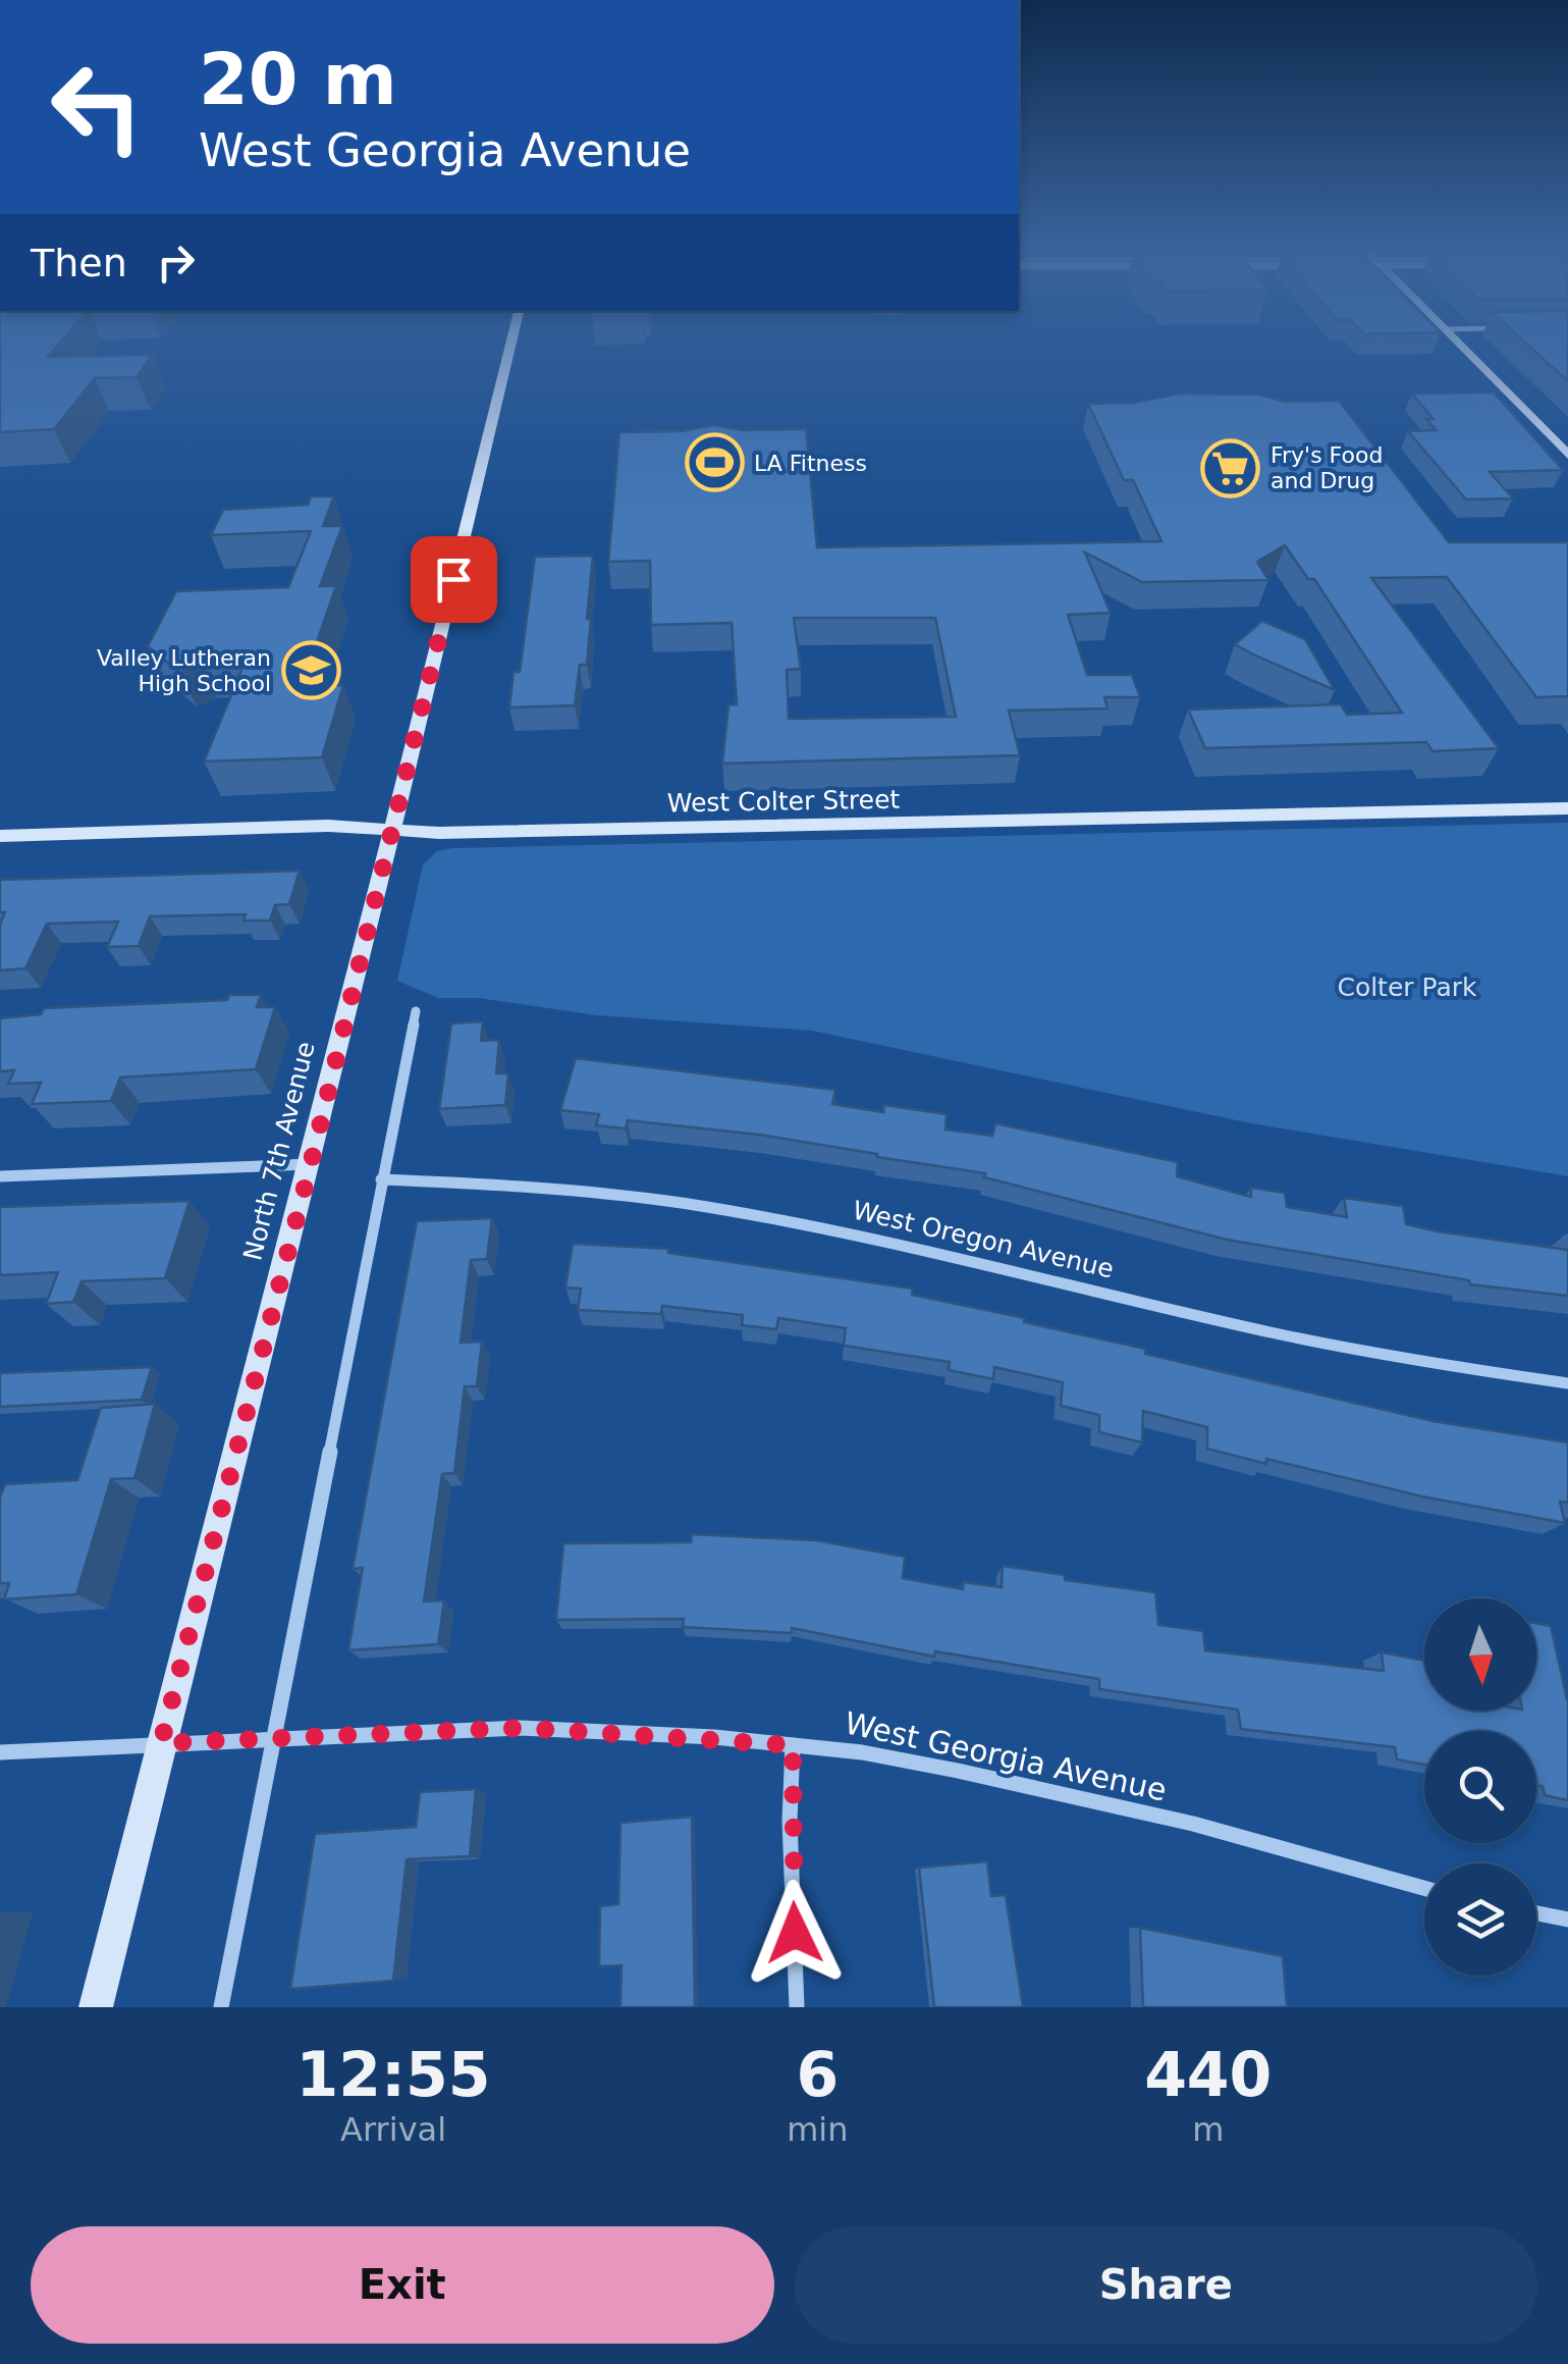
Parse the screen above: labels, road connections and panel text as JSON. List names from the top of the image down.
{
  "streets": {
    "street": [
      "West Colter Street",
      "North 7th Avenue",
      "West Oregon Avenue",
      "West Georgia Avenue"
    ]
  },
  "crossings": [
    ["West Colter Street", "North 7th Avenue"],
    ["North 7th Avenue", "West Georgia Avenue"]
  ],
  "parks": ["Colter Park"],
  "places": {
    "sports": ["LA Fitness"],
    "supermarket": ["Fry's Food and Drug"],
    "school or university": ["Valley Lutheran High School"]
  },
  "north": "bottom",
  "page": {
    "turn": ["20 m", "West Georgia Avenue"],
    "then": "Then",
    "eta": [
      "12:55",
      "Arrival",
      "6",
      "min",
      "440",
      "m"
    ],
    "buttons": ["Exit", "Share"]
  }
}
